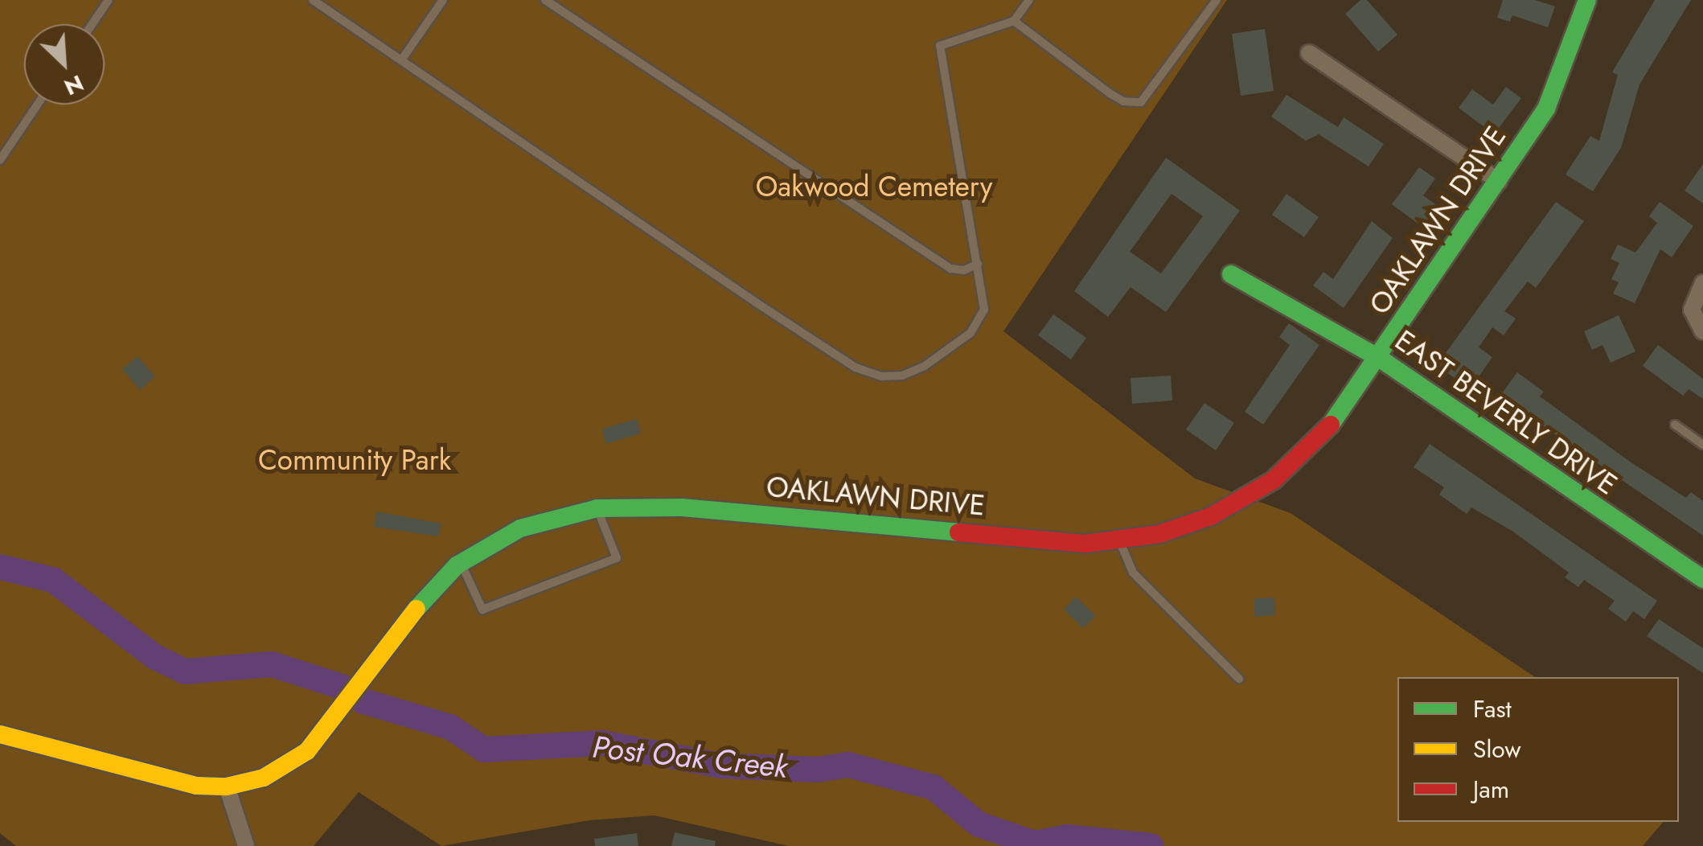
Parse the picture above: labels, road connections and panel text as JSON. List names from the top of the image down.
{
  "streets": {
    "street": ["OAKLAWN DRIVE", "EAST BEVERLY DRIVE"]
  },
  "crossings": [
    ["OAKLAWN DRIVE", "EAST BEVERLY DRIVE"]
  ],
  "water": ["Post Oak Creek"],
  "parks": ["Oakwood Cemetery", "Community Park"],
  "legend": ["Fast", "Slow", "Jam"],
  "north": "bottom right"
}
